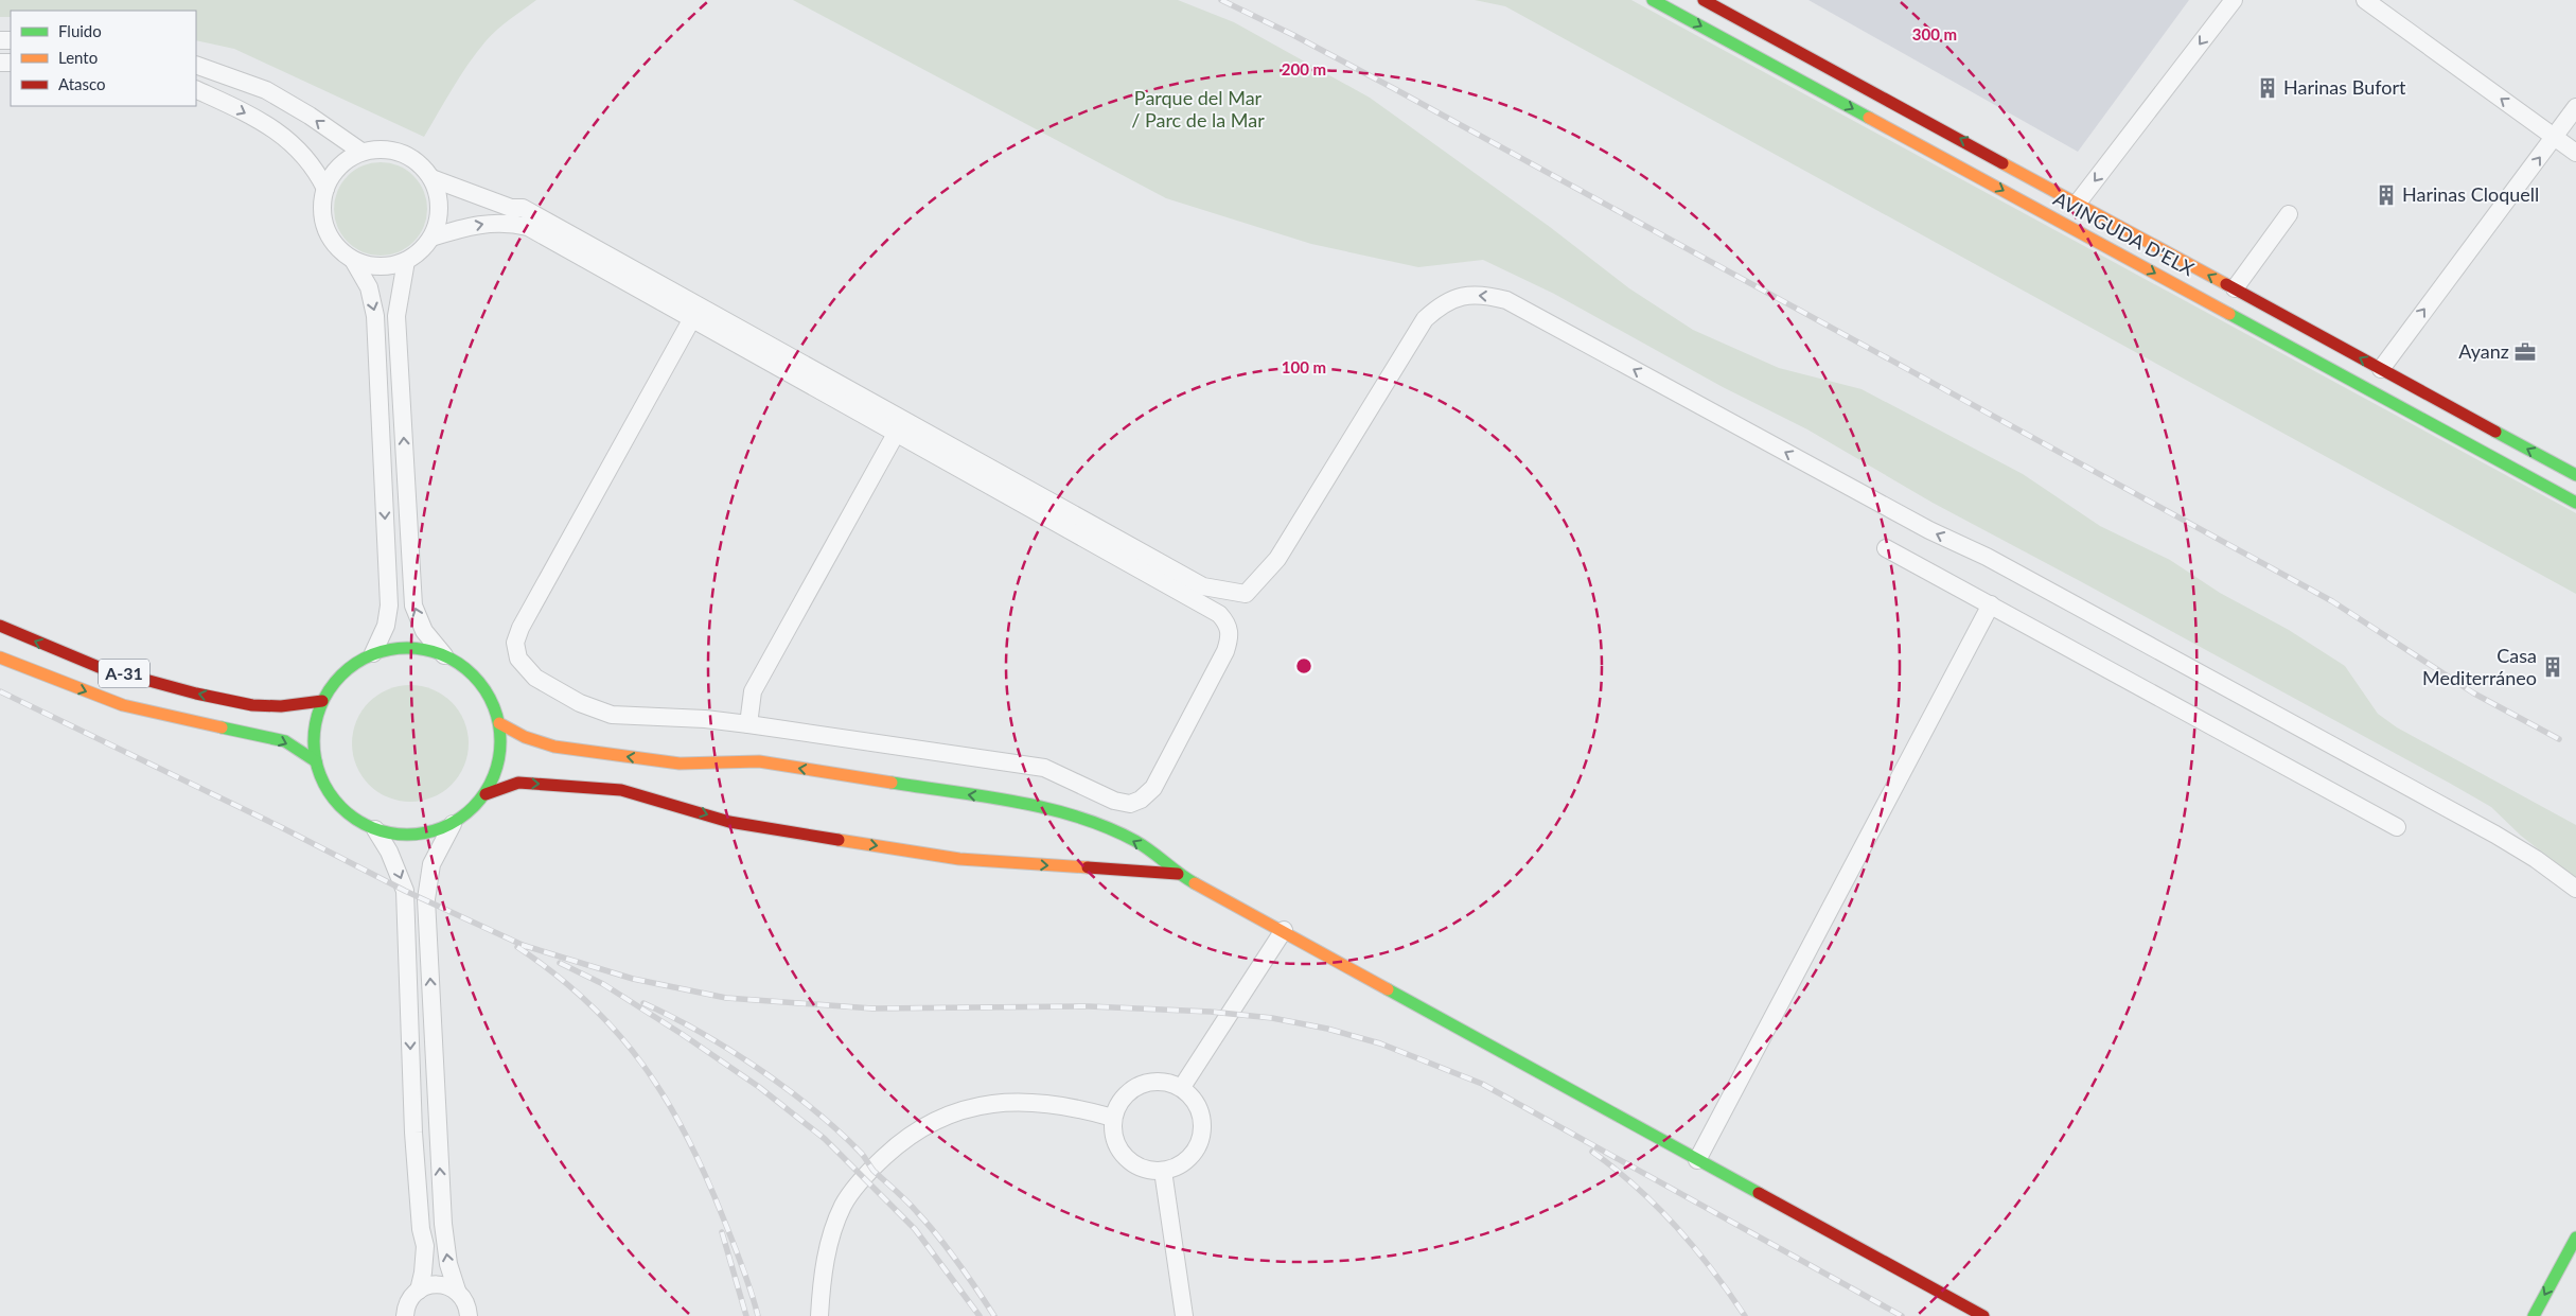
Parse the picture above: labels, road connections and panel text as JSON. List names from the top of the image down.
{
  "streets": {
    "main road": ["AVINGUDA D'ELX", "A-31"]
  },
  "parks": ["Parque del Mar / Parc de la Mar"],
  "places": {
    "building": ["Harinas Bufort", "Harinas Cloquell", "Casa Mediterráneo"],
    "office": ["Ayanz"]
  },
  "legend": ["Fluido", "Lento", "Atasco"],
  "rings": ["300 m", "200 m", "100 m"]
}
